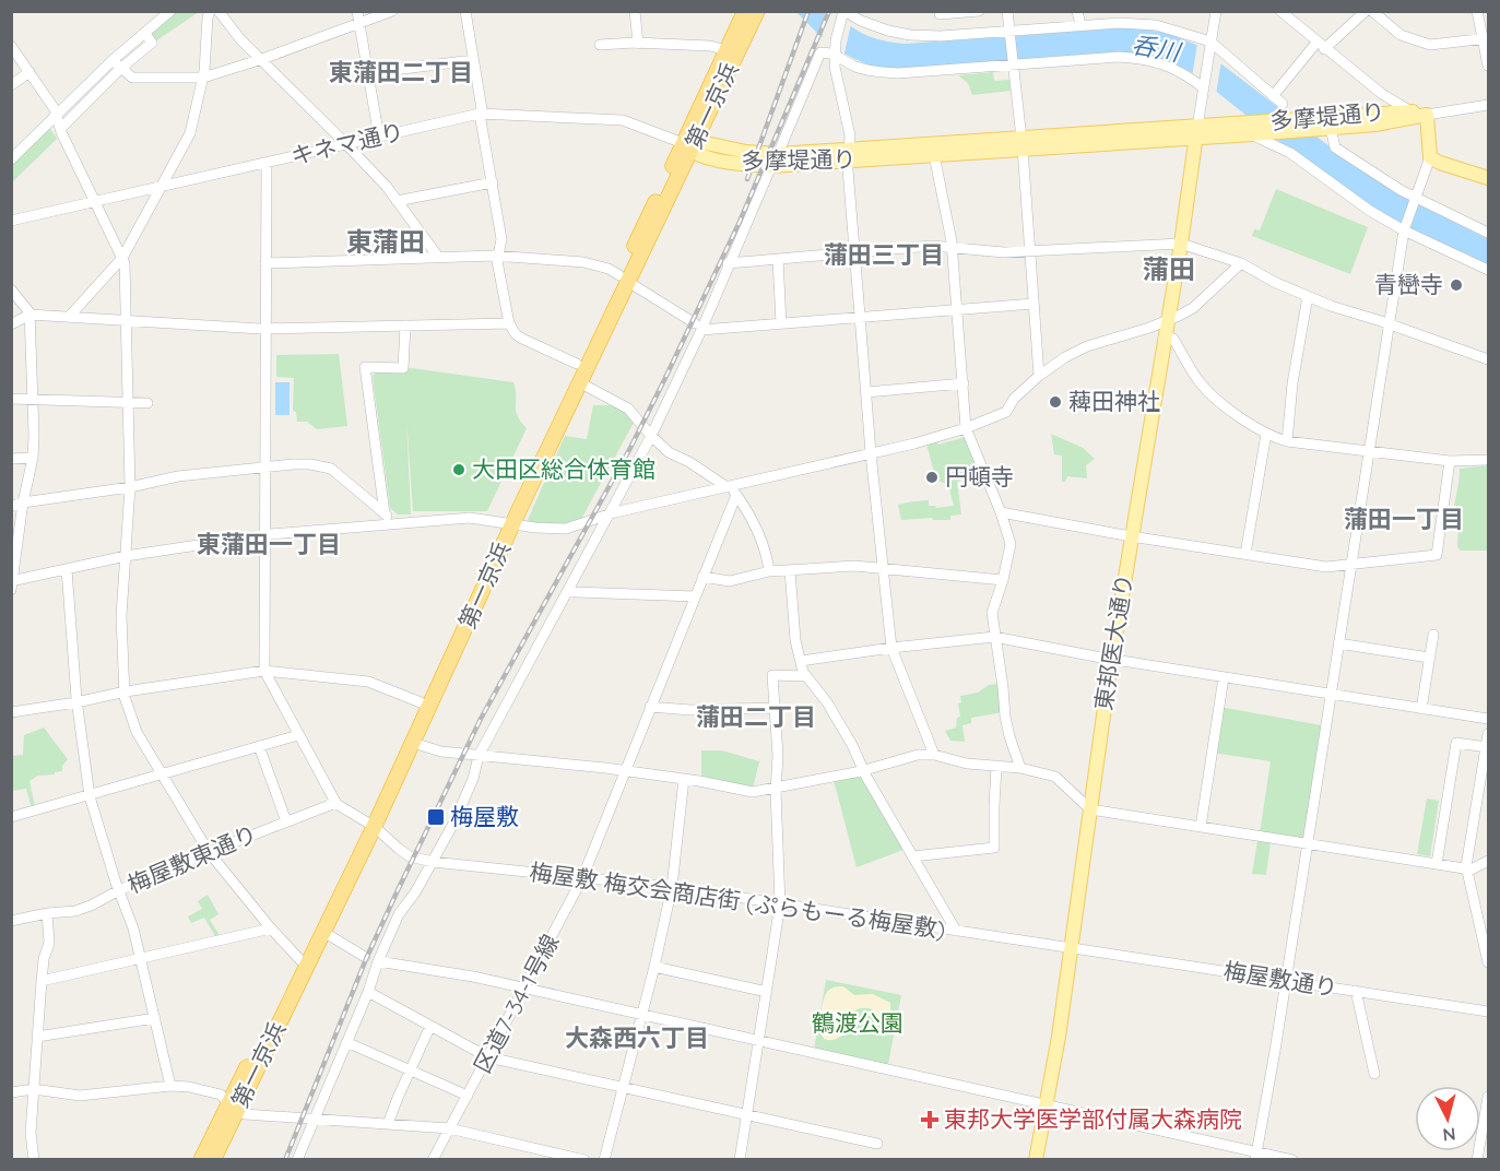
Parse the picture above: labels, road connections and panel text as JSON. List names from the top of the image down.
{
  "streets": {
    "highway": ["第一京浜"],
    "main road": ["多摩堤通り", "東邦医大通り"],
    "street": [
      "キネマ通り",
      "梅屋敷東通り",
      "梅屋敷 梅交会商店街 (ぷらもーる梅屋敷)",
      "梅屋敷通り",
      "区道7-34-1号線"
    ]
  },
  "crossings": [
    ["第一京浜", "多摩堤通り"],
    ["第一京浜", "キネマ通り"],
    ["第一京浜", "梅屋敷 梅交会商店街 (ぷらもーる梅屋敷)"],
    ["多摩堤通り", "キネマ通り"],
    ["多摩堤通り", "東邦医大通り"],
    ["東邦医大通り", "梅屋敷 梅交会商店街 (ぷらもーる梅屋敷)"],
    ["東邦医大通り", "梅屋敷通り"],
    ["梅屋敷 梅交会商店街 (ぷらもーる梅屋敷)", "梅屋敷通り"],
    ["梅屋敷 梅交会商店街 (ぷらもーる梅屋敷)", "区道7-34-1号線"]
  ],
  "districts": [
    "東蒲田二丁目",
    "東蒲田",
    "蒲田三丁目",
    "蒲田",
    "蒲田一丁目",
    "東蒲田一丁目",
    "蒲田二丁目",
    "大森西六丁目"
  ],
  "water": ["呑川"],
  "parks": ["鶴渡公園"],
  "places": {
    "other": [
      "青巒寺",
      "薭田神社",
      "大田区総合体育館",
      "円頓寺"
    ],
    "transit": ["梅屋敷"],
    "health": ["東邦大学医学部付属大森病院"]
  },
  "north": "bottom"
}
